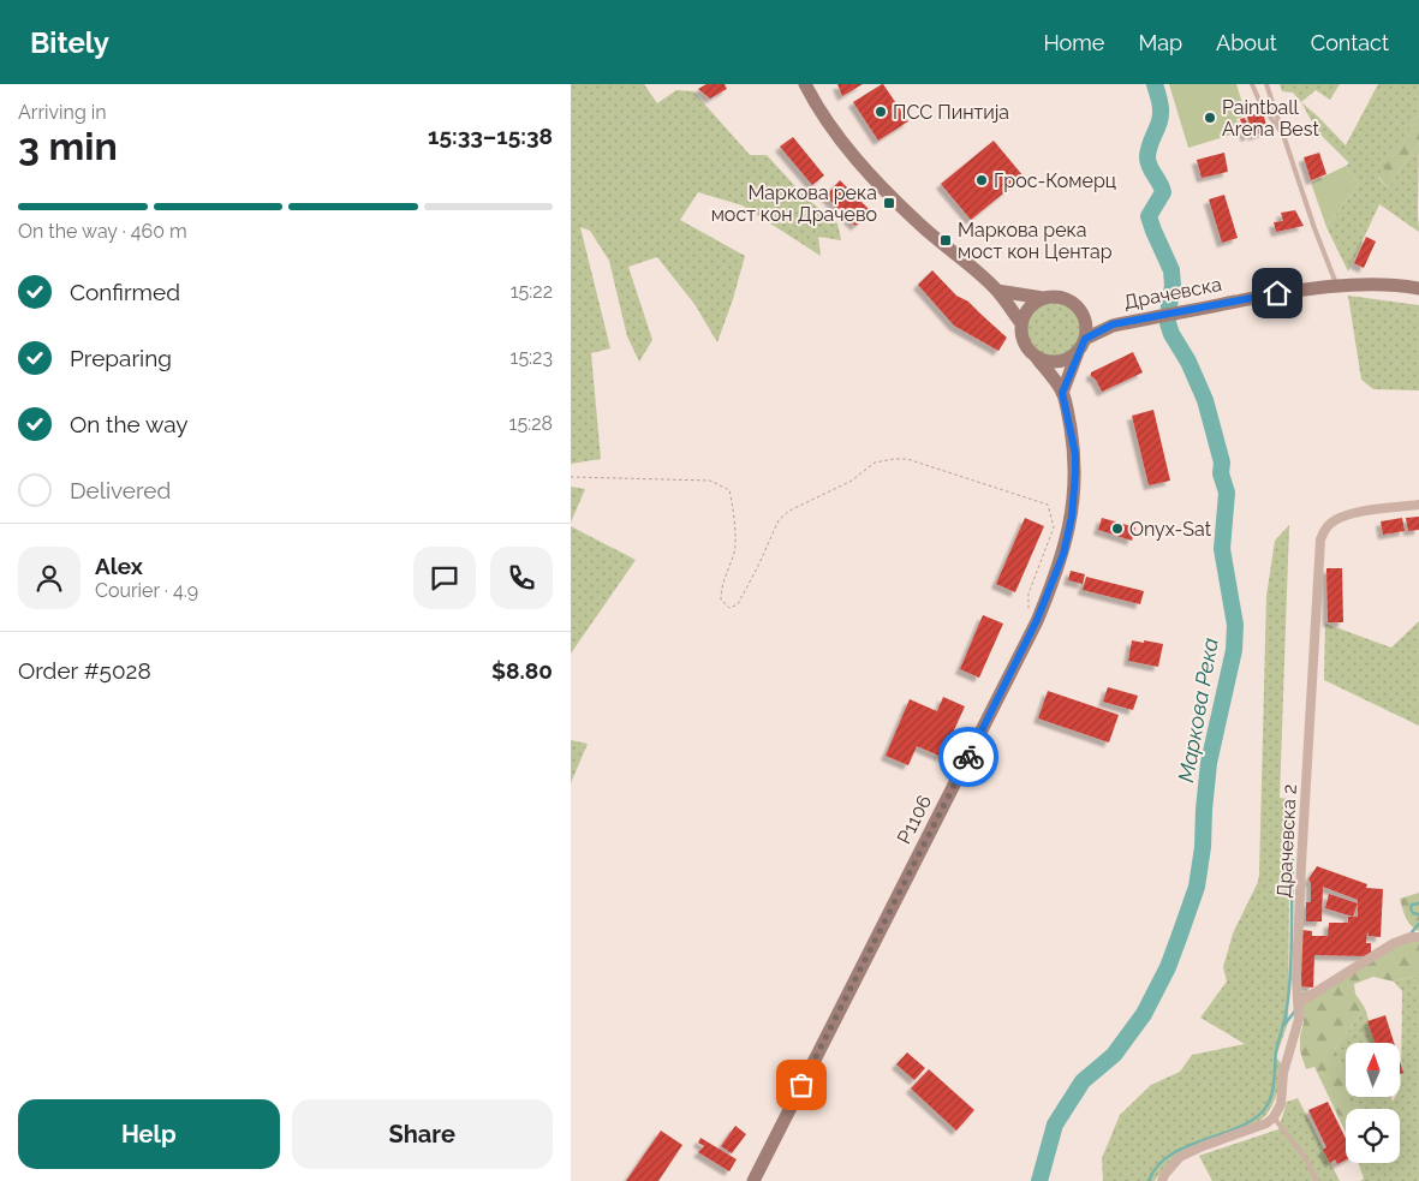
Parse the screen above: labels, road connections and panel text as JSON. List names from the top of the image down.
{
  "streets": {
    "main road": ["Драчевска", "P1106"],
    "street": ["Драчевска 2"]
  },
  "water": ["Маркова Река"],
  "places": {
    "other": [
      "ПСС Пинтија",
      "Paintball Arena Best",
      "Грос-Комерц",
      "Onyx-Sat"
    ],
    "transit": ["Маркова река мост кон Драчево", "Маркова река мост кон Центар"]
  },
  "north": "top",
  "page": {
    "header": "Bitely",
    "nav": [
      "Home",
      "Map",
      "About",
      "Contact"
    ],
    "heading": ["3 min", "Arriving in", "15:33–15:38"],
    "panel": [
      "Alex",
      "Courier · 4.9",
      "Order #5028",
      "$8.80"
    ],
    "bar": "On the way · 460 m",
    "list": [
      ["Confirmed", "15:22"],
      ["Preparing", "15:23"],
      ["On the way", "15:28"],
      "Delivered"
    ],
    "buttons": ["Help", "Share"]
  }
}
